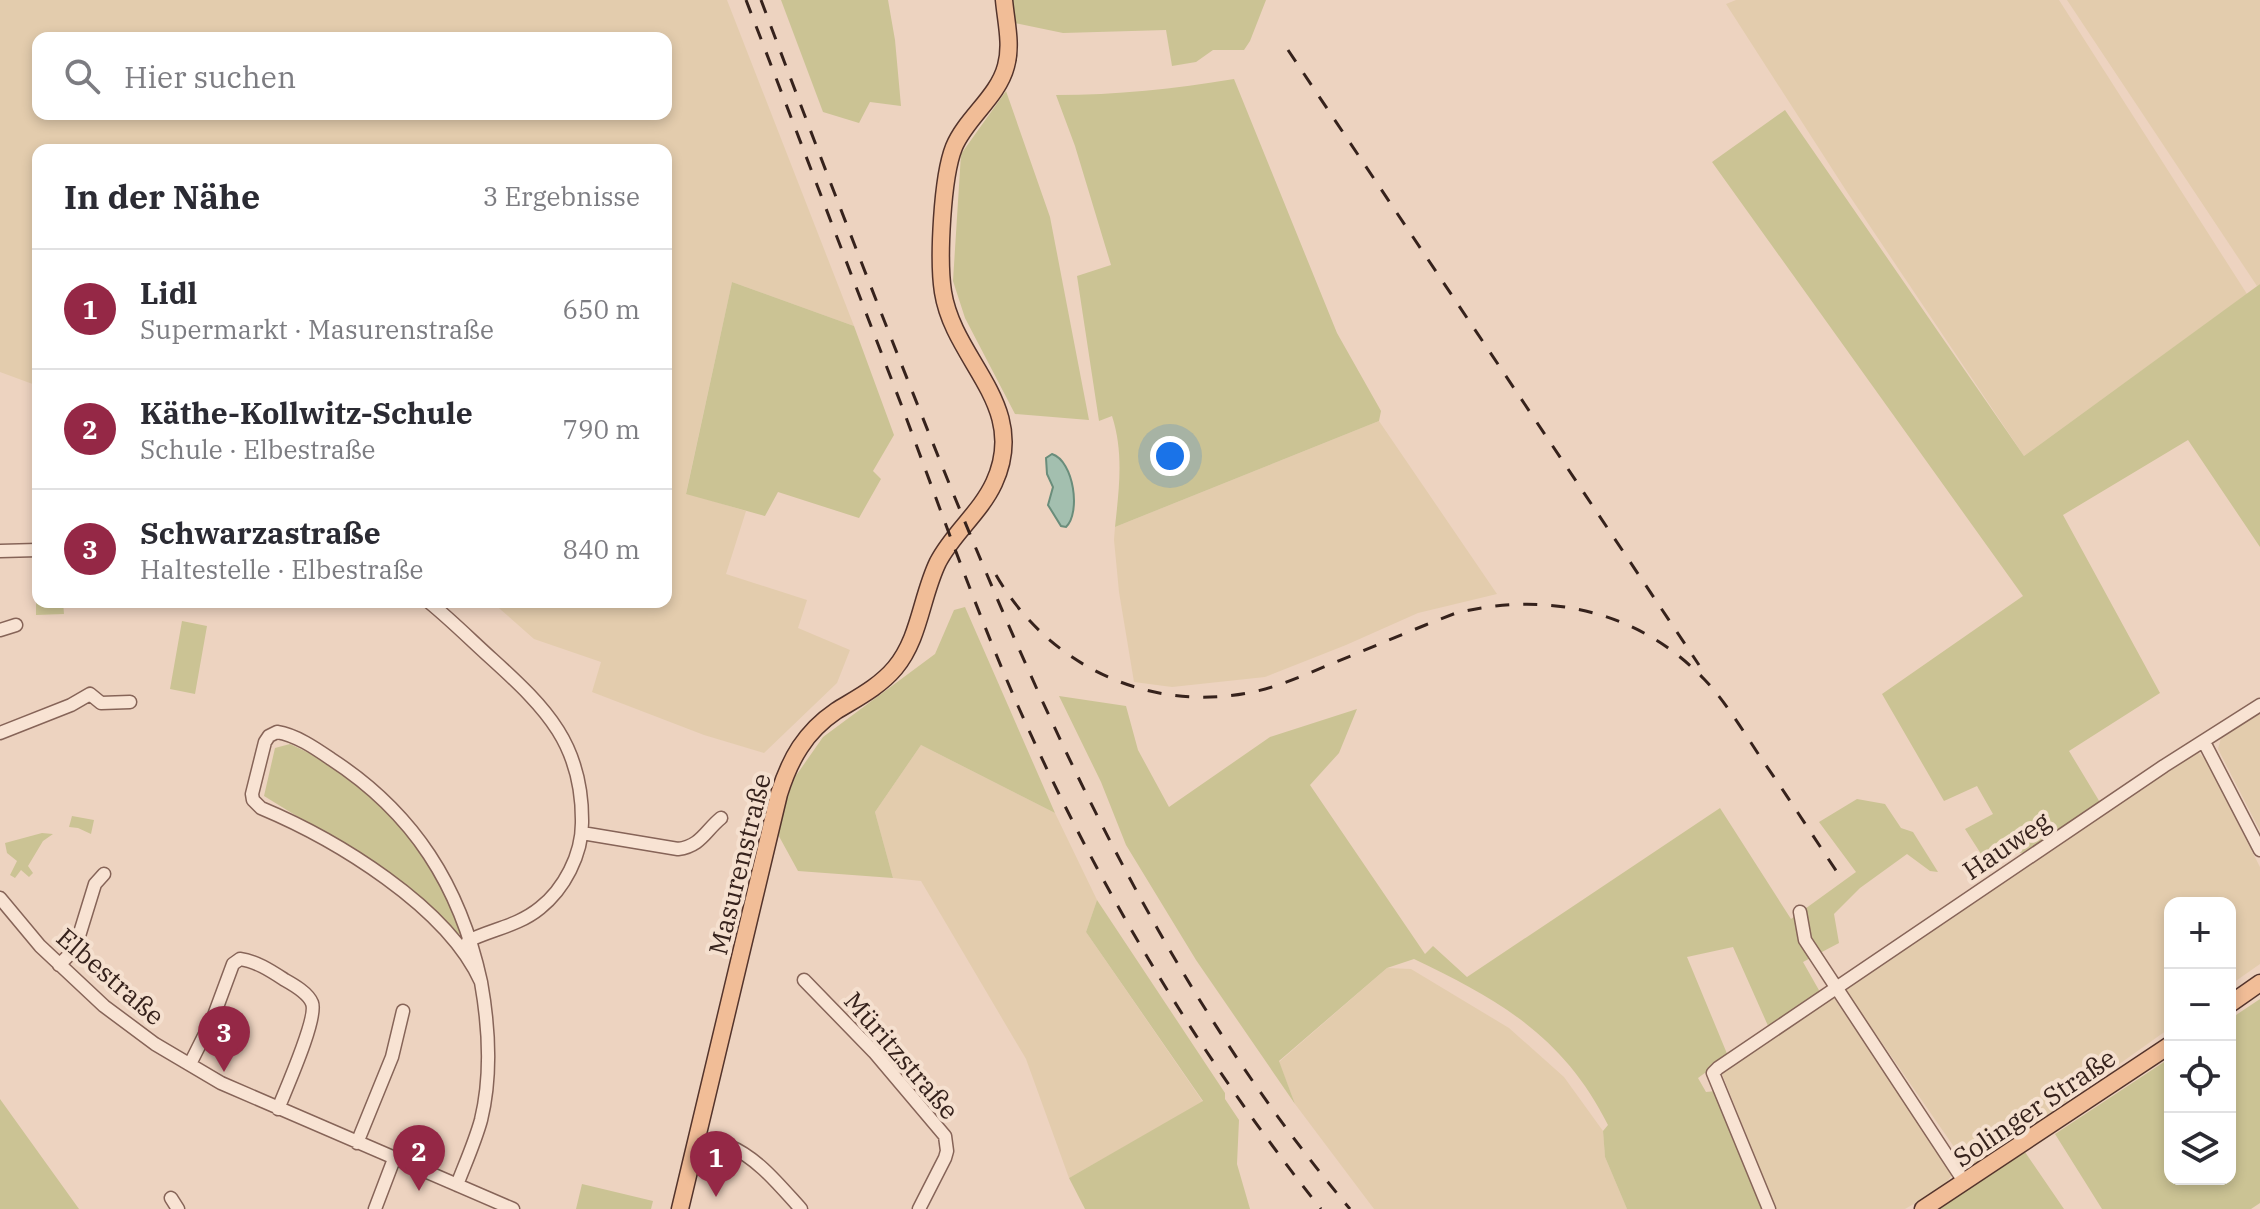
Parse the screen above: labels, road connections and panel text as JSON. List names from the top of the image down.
{
  "streets": {
    "main road": ["Masurenstraße", "Solinger Straße"],
    "street": ["Hauweg", "Elbestraße", "Müritzstraße"]
  },
  "page": {
    "search": "Hier suchen",
    "heading": ["In der Nähe", "3 Ergebnisse"],
    "list": [
      {
        "mark": "1",
        "name": "Lidl",
        "note": "Supermarkt · Masurenstraße",
        "value": "650 m"
      },
      {
        "mark": "2",
        "name": "Käthe-Kollwitz-Schule",
        "note": "Schule · Elbestraße",
        "value": "790 m"
      },
      {
        "mark": "3",
        "name": "Schwarzastraße",
        "note": "Haltestelle · Elbestraße",
        "value": "840 m"
      }
    ],
    "map_buttons": ["+", "−"],
    "pins": ["3", "2", "1"]
  }
}
